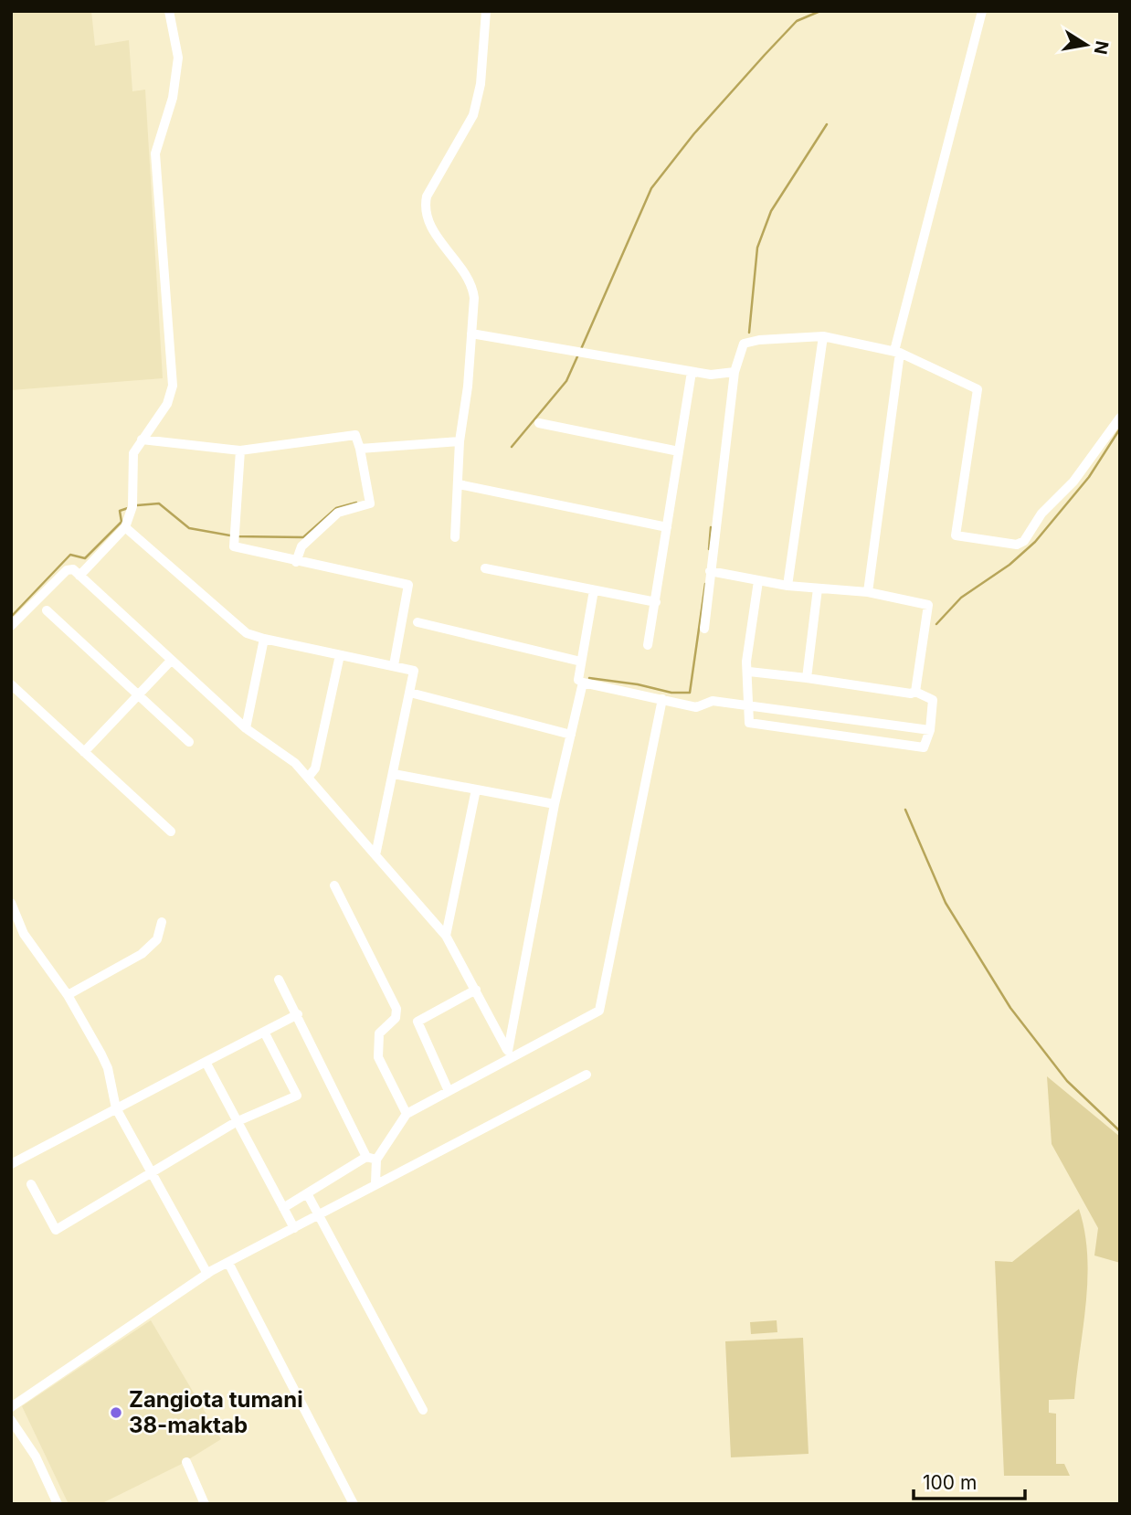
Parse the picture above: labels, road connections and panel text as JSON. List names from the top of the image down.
{
  "places": ["Zangiota tumani 38-maktab"],
  "scale_bar": "100 m",
  "north": "right"
}
